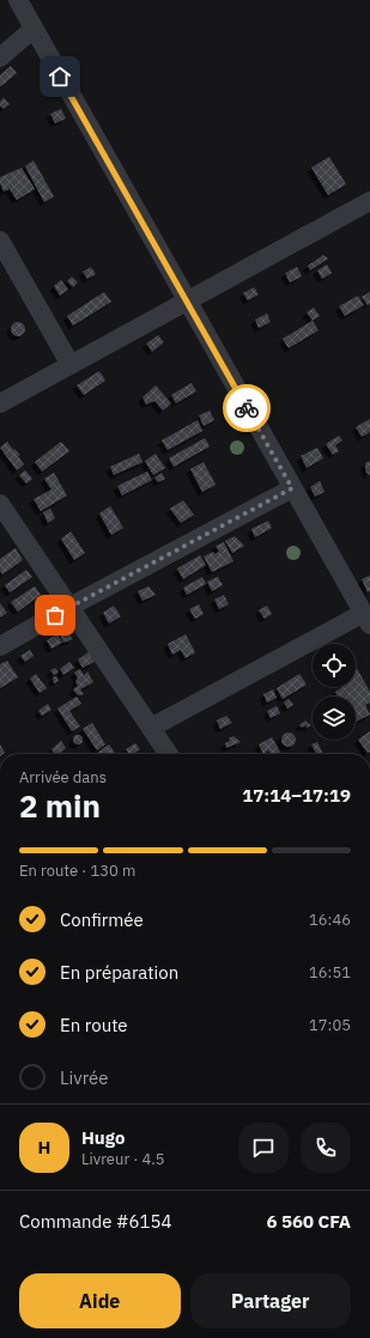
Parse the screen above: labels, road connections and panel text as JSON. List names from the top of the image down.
{
  "page": {
    "heading": ["2 min", "Arrivée dans", "17:14–17:19"],
    "panel": [
      "Hugo",
      "Livreur · 4.5",
      "Commande #6154",
      "6 560 CFA"
    ],
    "bar": "En route · 130 m",
    "list": [
      ["Confirmée", "16:46"],
      ["En préparation", "16:51"],
      ["En route", "17:05"],
      "Livrée"
    ],
    "round": "H",
    "buttons": ["Aide", "Partager"]
  }
}
